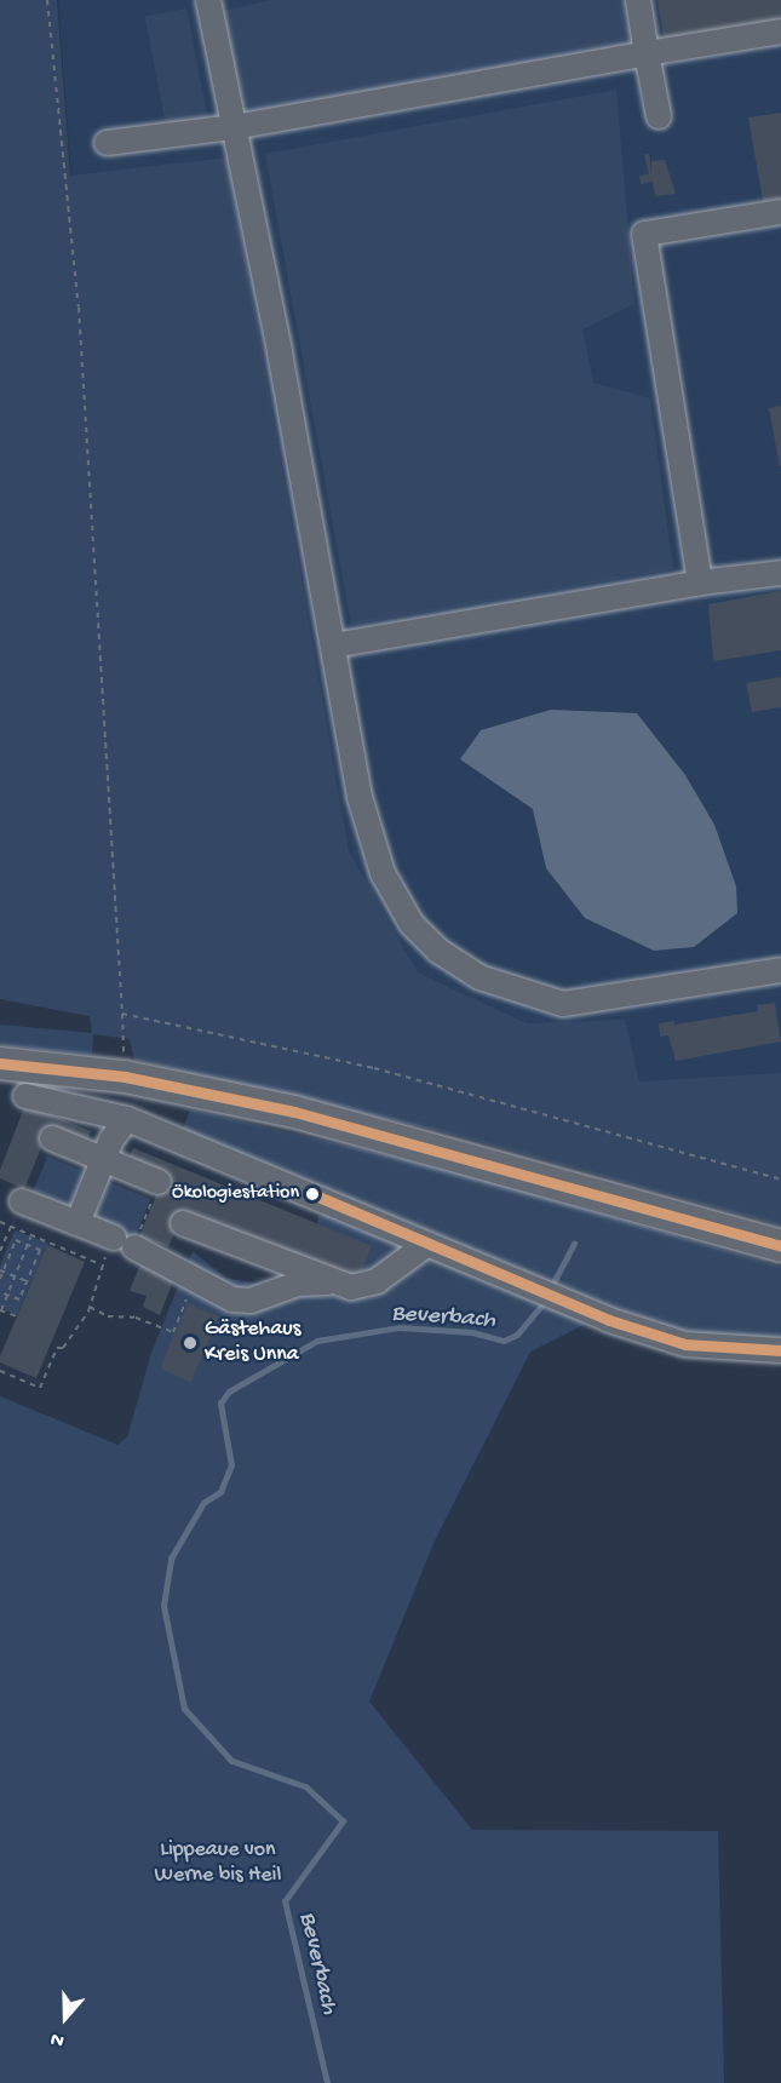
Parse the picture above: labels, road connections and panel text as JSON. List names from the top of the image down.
{
  "water": ["Beverbach"],
  "parks": ["Lippeaue von Werne bis Heil"],
  "places": ["Ökologiestation", "Gästehaus Kreis Unna"],
  "north": "bottom"
}
